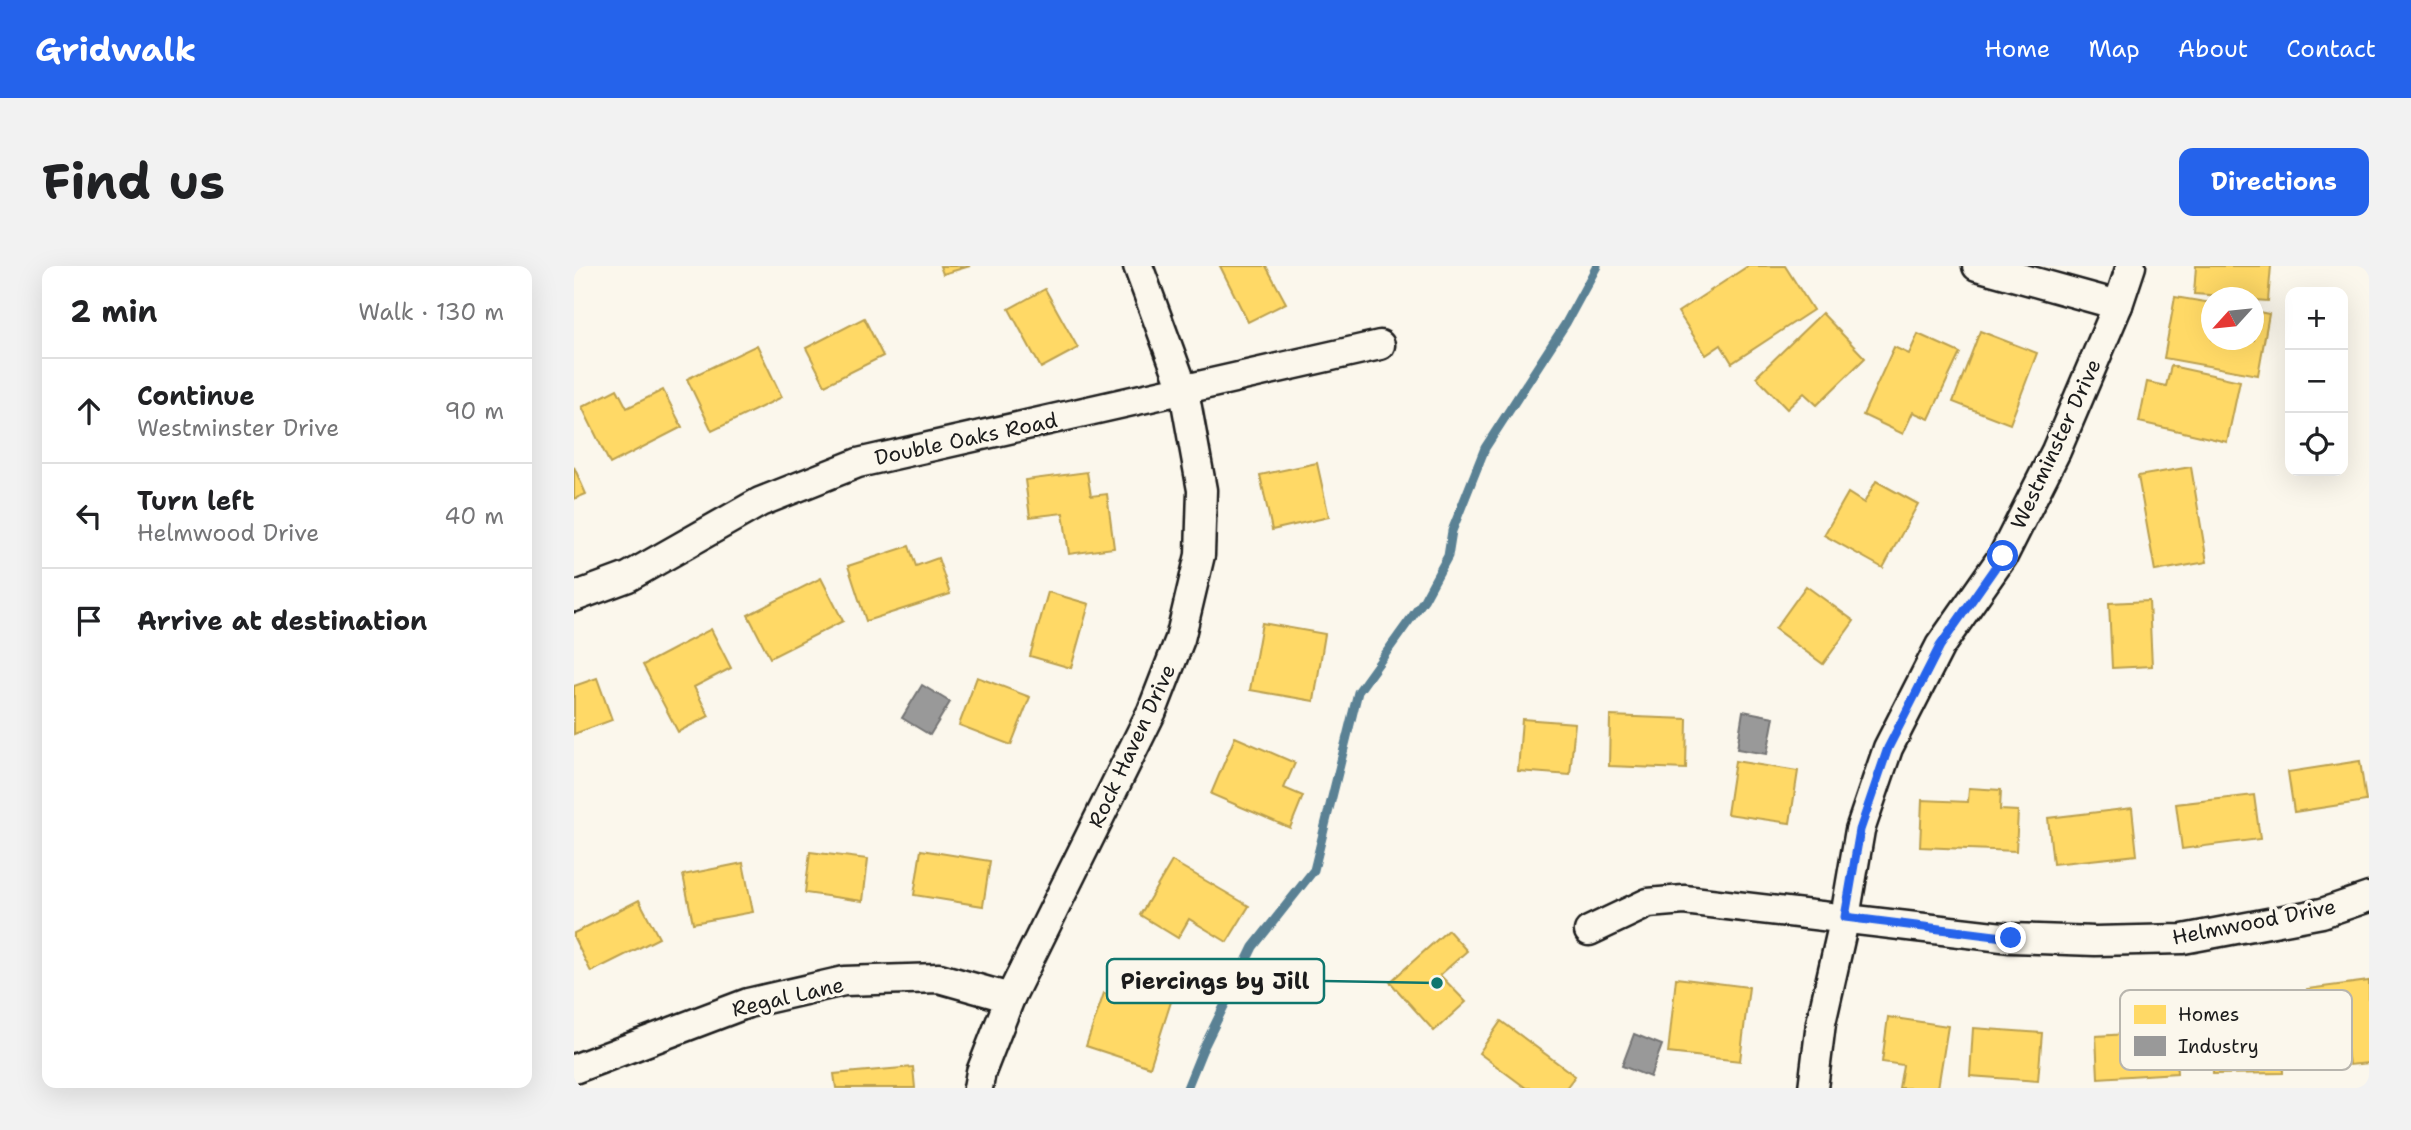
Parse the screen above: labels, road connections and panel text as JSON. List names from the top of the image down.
{
  "streets": {
    "street": [
      "Double Oaks Road",
      "Westminster Drive",
      "Rock Haven Drive",
      "Helmwood Drive",
      "Regal Lane"
    ]
  },
  "crossings": [
    ["Double Oaks Road", "Rock Haven Drive"],
    ["Westminster Drive", "Helmwood Drive"],
    ["Rock Haven Drive", "Regal Lane"]
  ],
  "places": ["Piercings by Jill"],
  "legend": ["Homes", "Industry"],
  "north": "bottom left",
  "page": {
    "header": "Gridwalk",
    "nav": [
      "Home",
      "Map",
      "About",
      "Contact"
    ],
    "buttons": "Directions",
    "title": "Find us",
    "heading": ["2 min", "Walk · 130 m"],
    "map_buttons": ["+", "−"],
    "list": [
      ["Continue", "Westminster Drive", "90 m"],
      ["Turn left", "Helmwood Drive", "40 m"],
      "Arrive at destination"
    ]
  }
}
